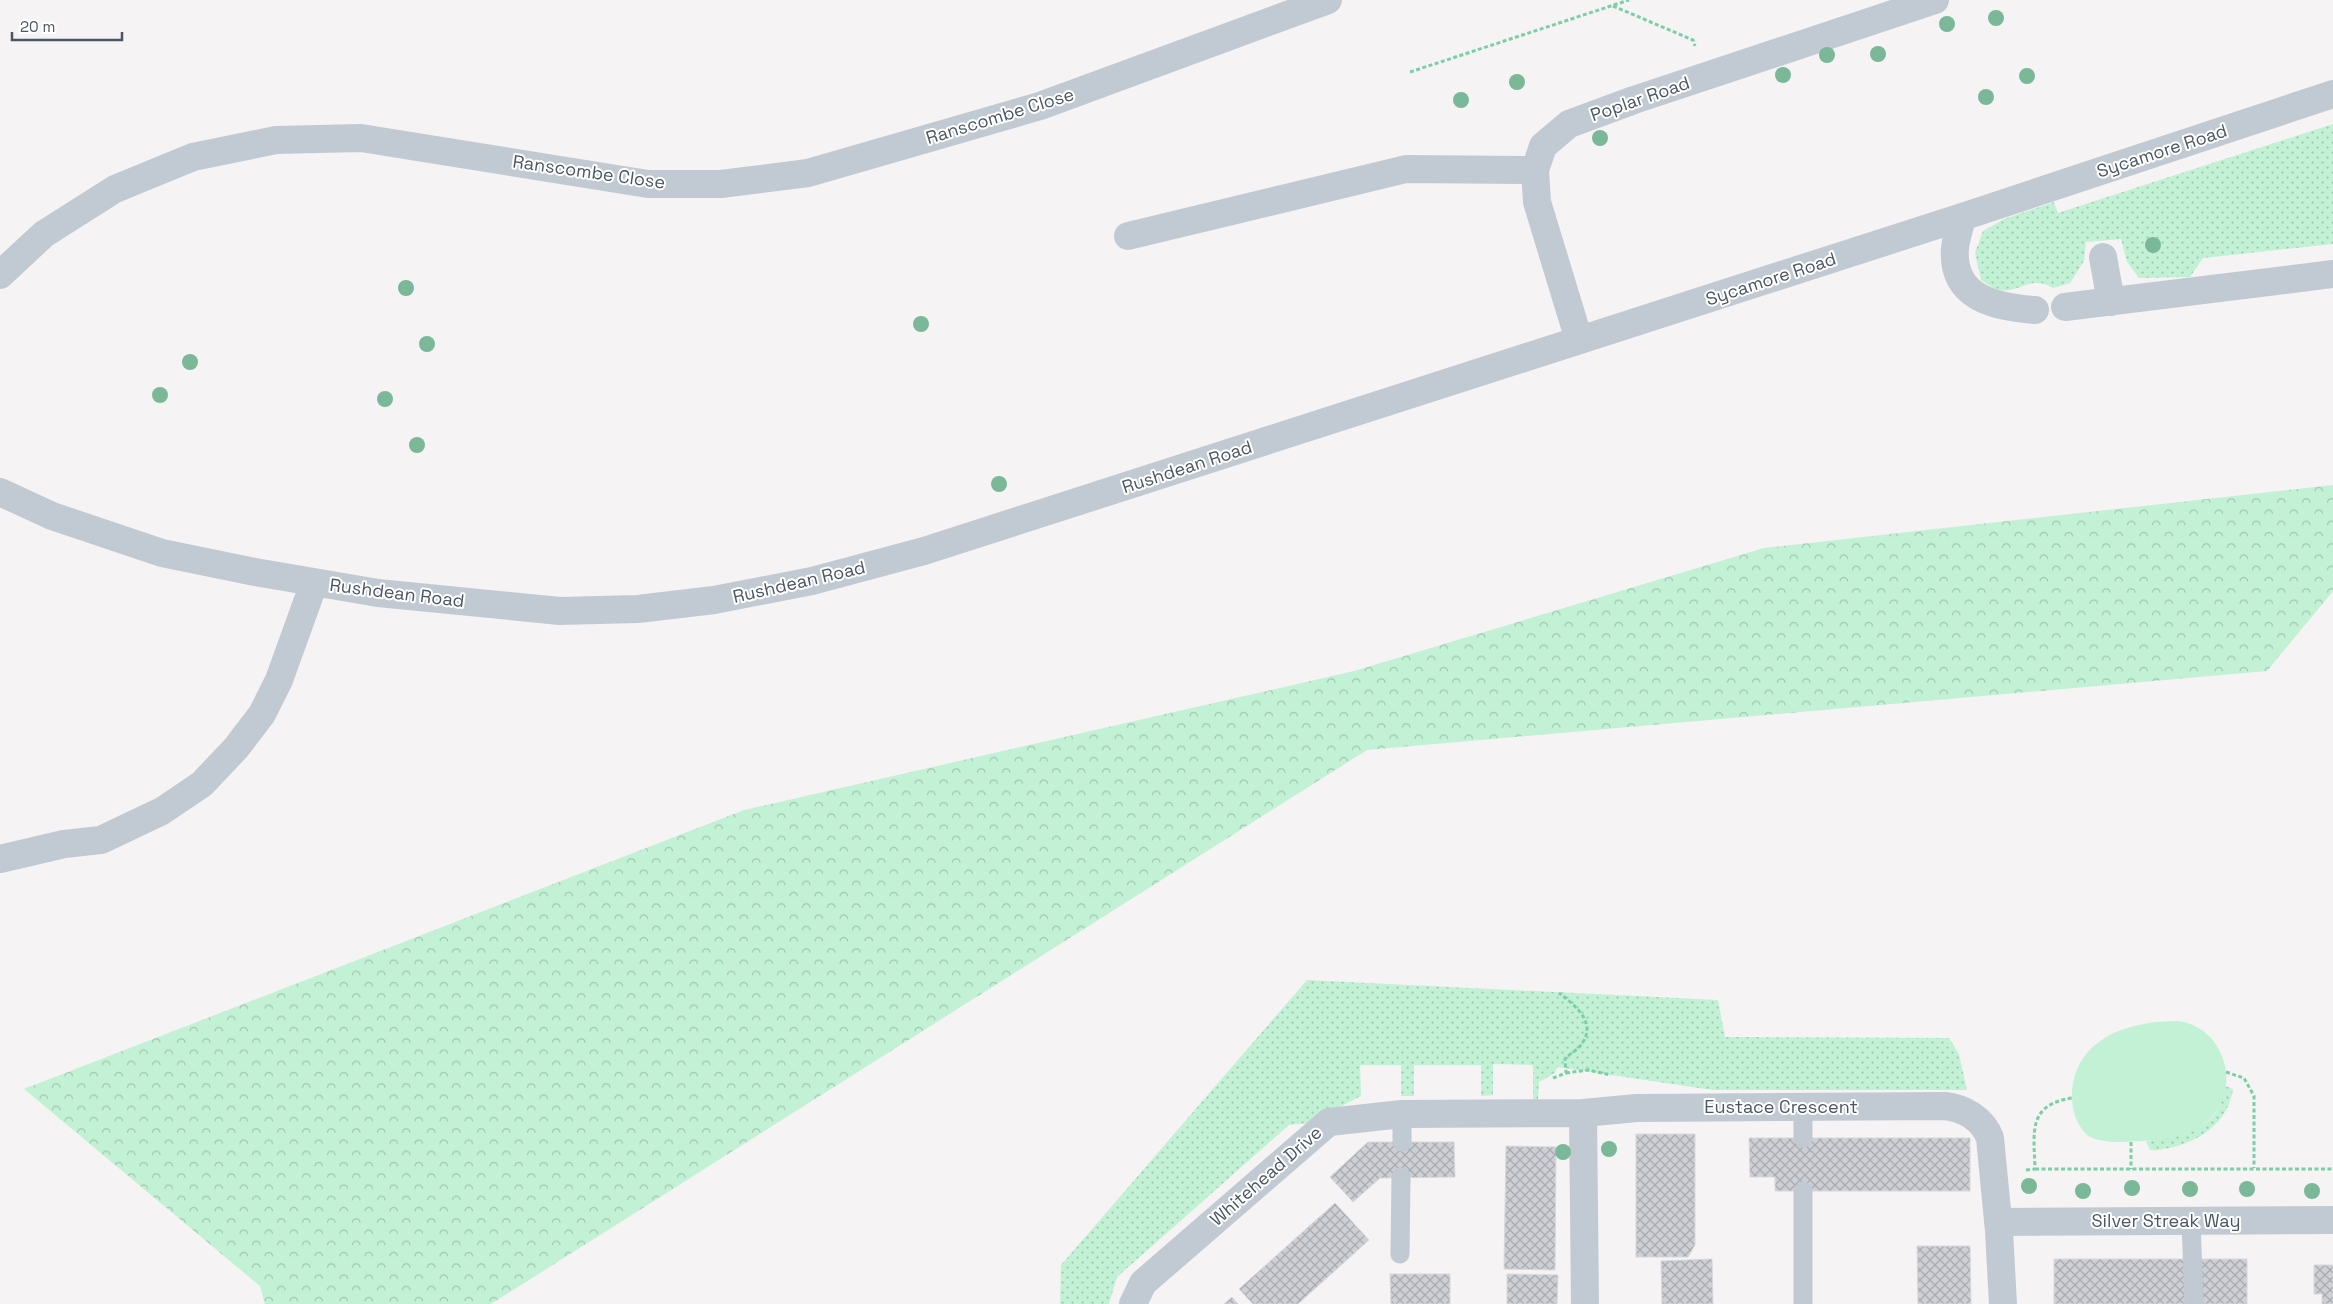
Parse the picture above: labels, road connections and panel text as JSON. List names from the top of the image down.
{
  "streets": {
    "street": [
      "Poplar Road",
      "Ranscombe Close",
      "Sycamore Road",
      "Rushdean Road",
      "Eustace Crescent",
      "Whitehead Drive",
      "Silver Streak Way"
    ]
  },
  "crossings": [
    ["Poplar Road", "Sycamore Road"],
    ["Poplar Road", "Rushdean Road"],
    ["Sycamore Road", "Rushdean Road"],
    ["Eustace Crescent", "Whitehead Drive"],
    ["Eustace Crescent", "Silver Streak Way"]
  ],
  "scale_bar": "20 m"
}
